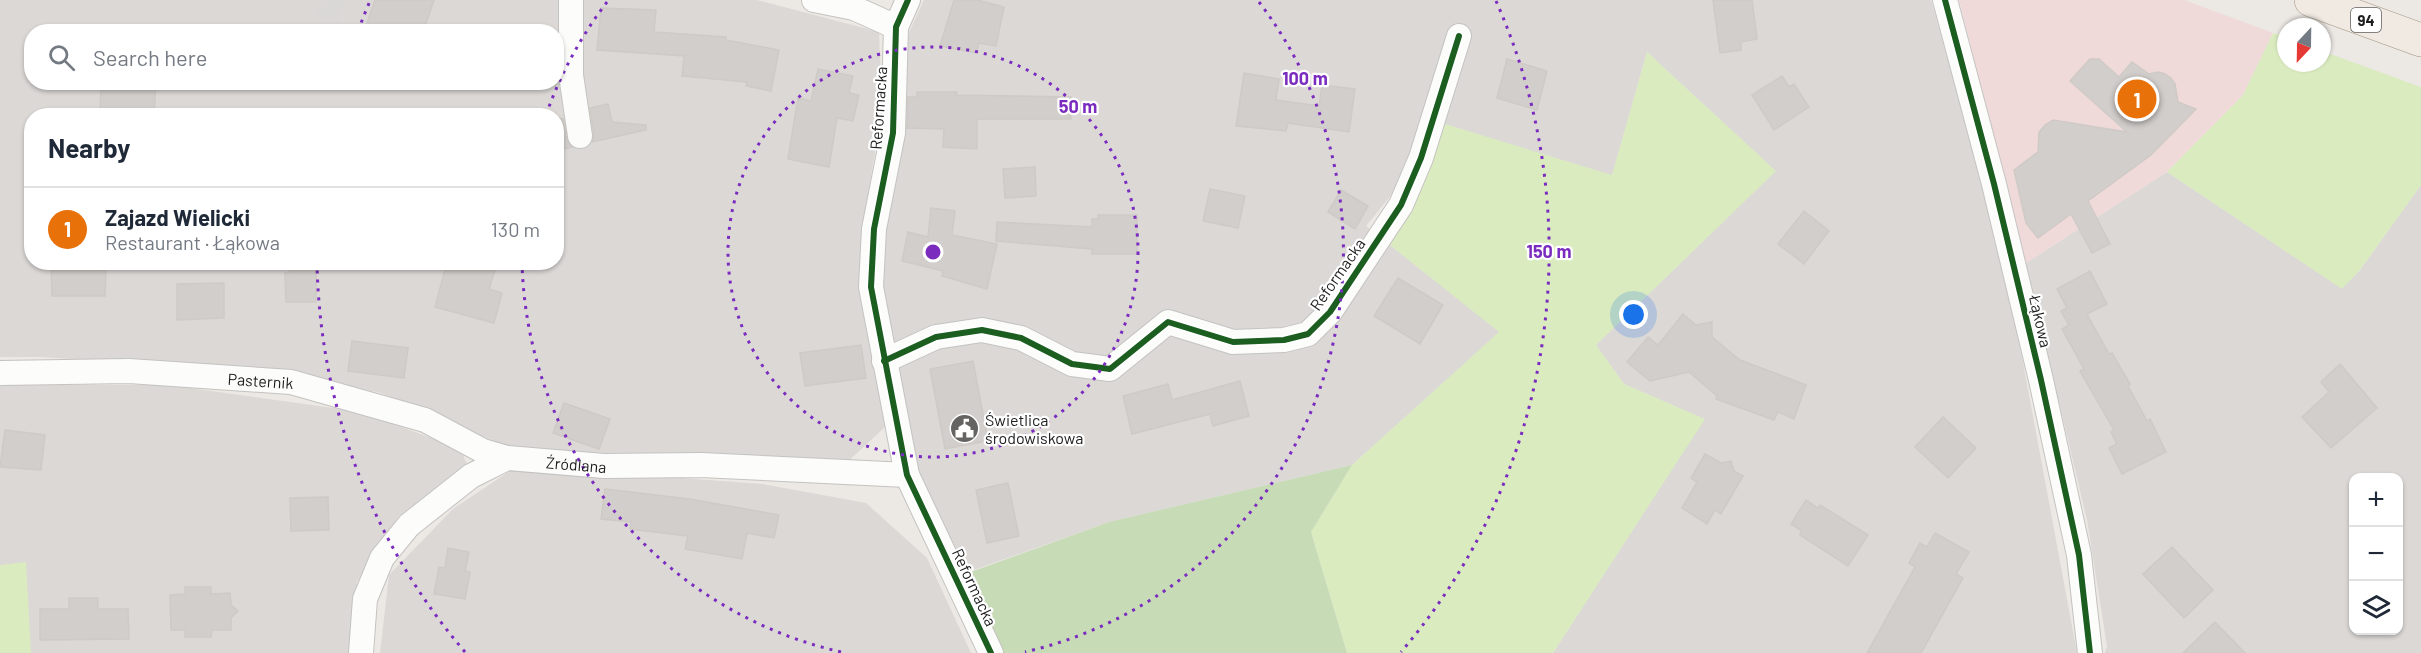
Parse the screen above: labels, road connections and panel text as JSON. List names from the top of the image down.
{
  "streets": {
    "main road": ["94"],
    "street": [
      "Reformacka",
      "Łąkowa",
      "Pasternik",
      "Źródlana"
    ]
  },
  "crossings": [
    ["Reformacka", "Źródlana"],
    ["Pasternik", "Źródlana"]
  ],
  "places": {
    "public building": ["Świetlica środowiskowa"]
  },
  "north": "bottom",
  "page": {
    "search": "Search here",
    "pins": "1",
    "heading": "Nearby",
    "list": [
      {
        "mark": "1",
        "name": "Zajazd Wielicki",
        "note": "Restaurant · Łąkowa",
        "value": "130 m"
      }
    ],
    "map_buttons": ["+", "−"]
  },
  "rings": ["100 m", "50 m", "150 m"]
}
